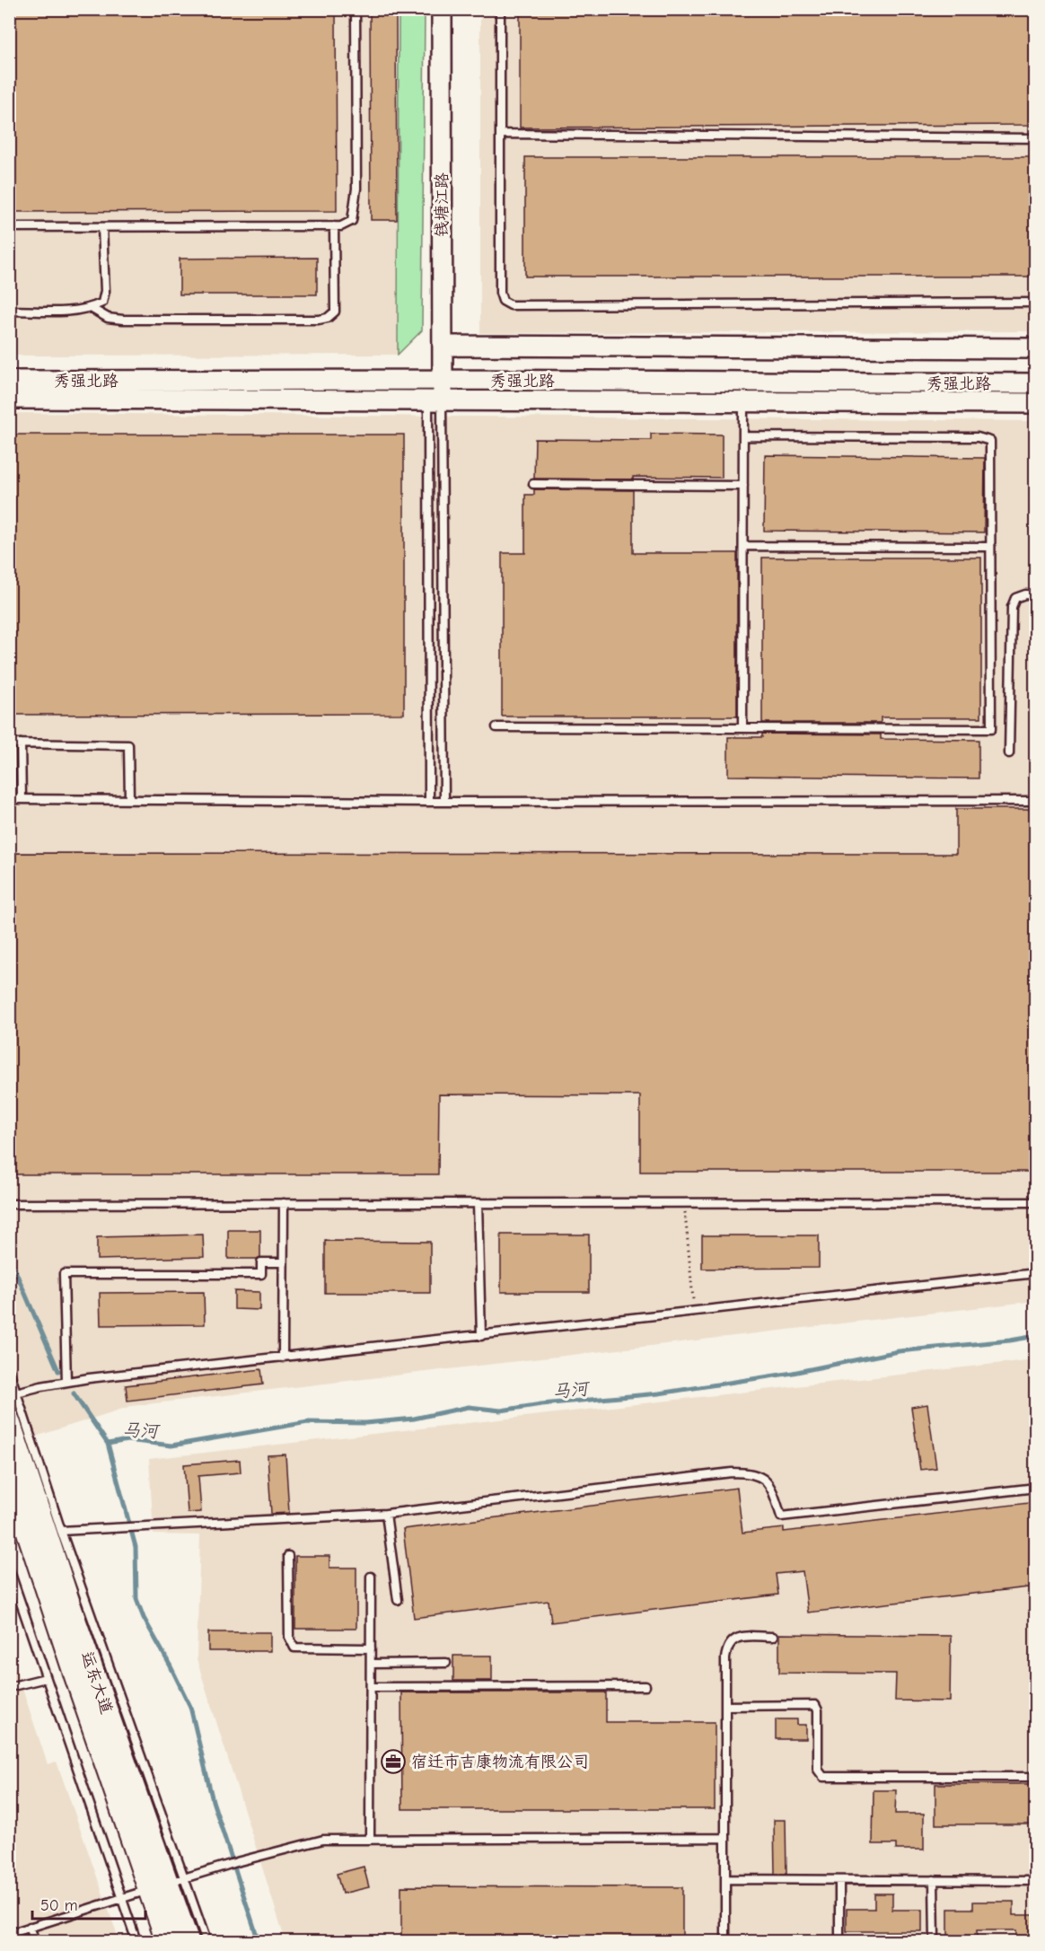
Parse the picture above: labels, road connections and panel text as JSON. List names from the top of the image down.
{
  "streets": {
    "main road": ["运东大道"],
    "street": ["钱塘江路", "秀强北路"]
  },
  "crossings": [
    ["钱塘江路", "秀强北路"]
  ],
  "water": ["马河"],
  "places": {
    "office": ["宿迁市吉康物流有限公司"]
  },
  "scale_bar": "50 m"
}
